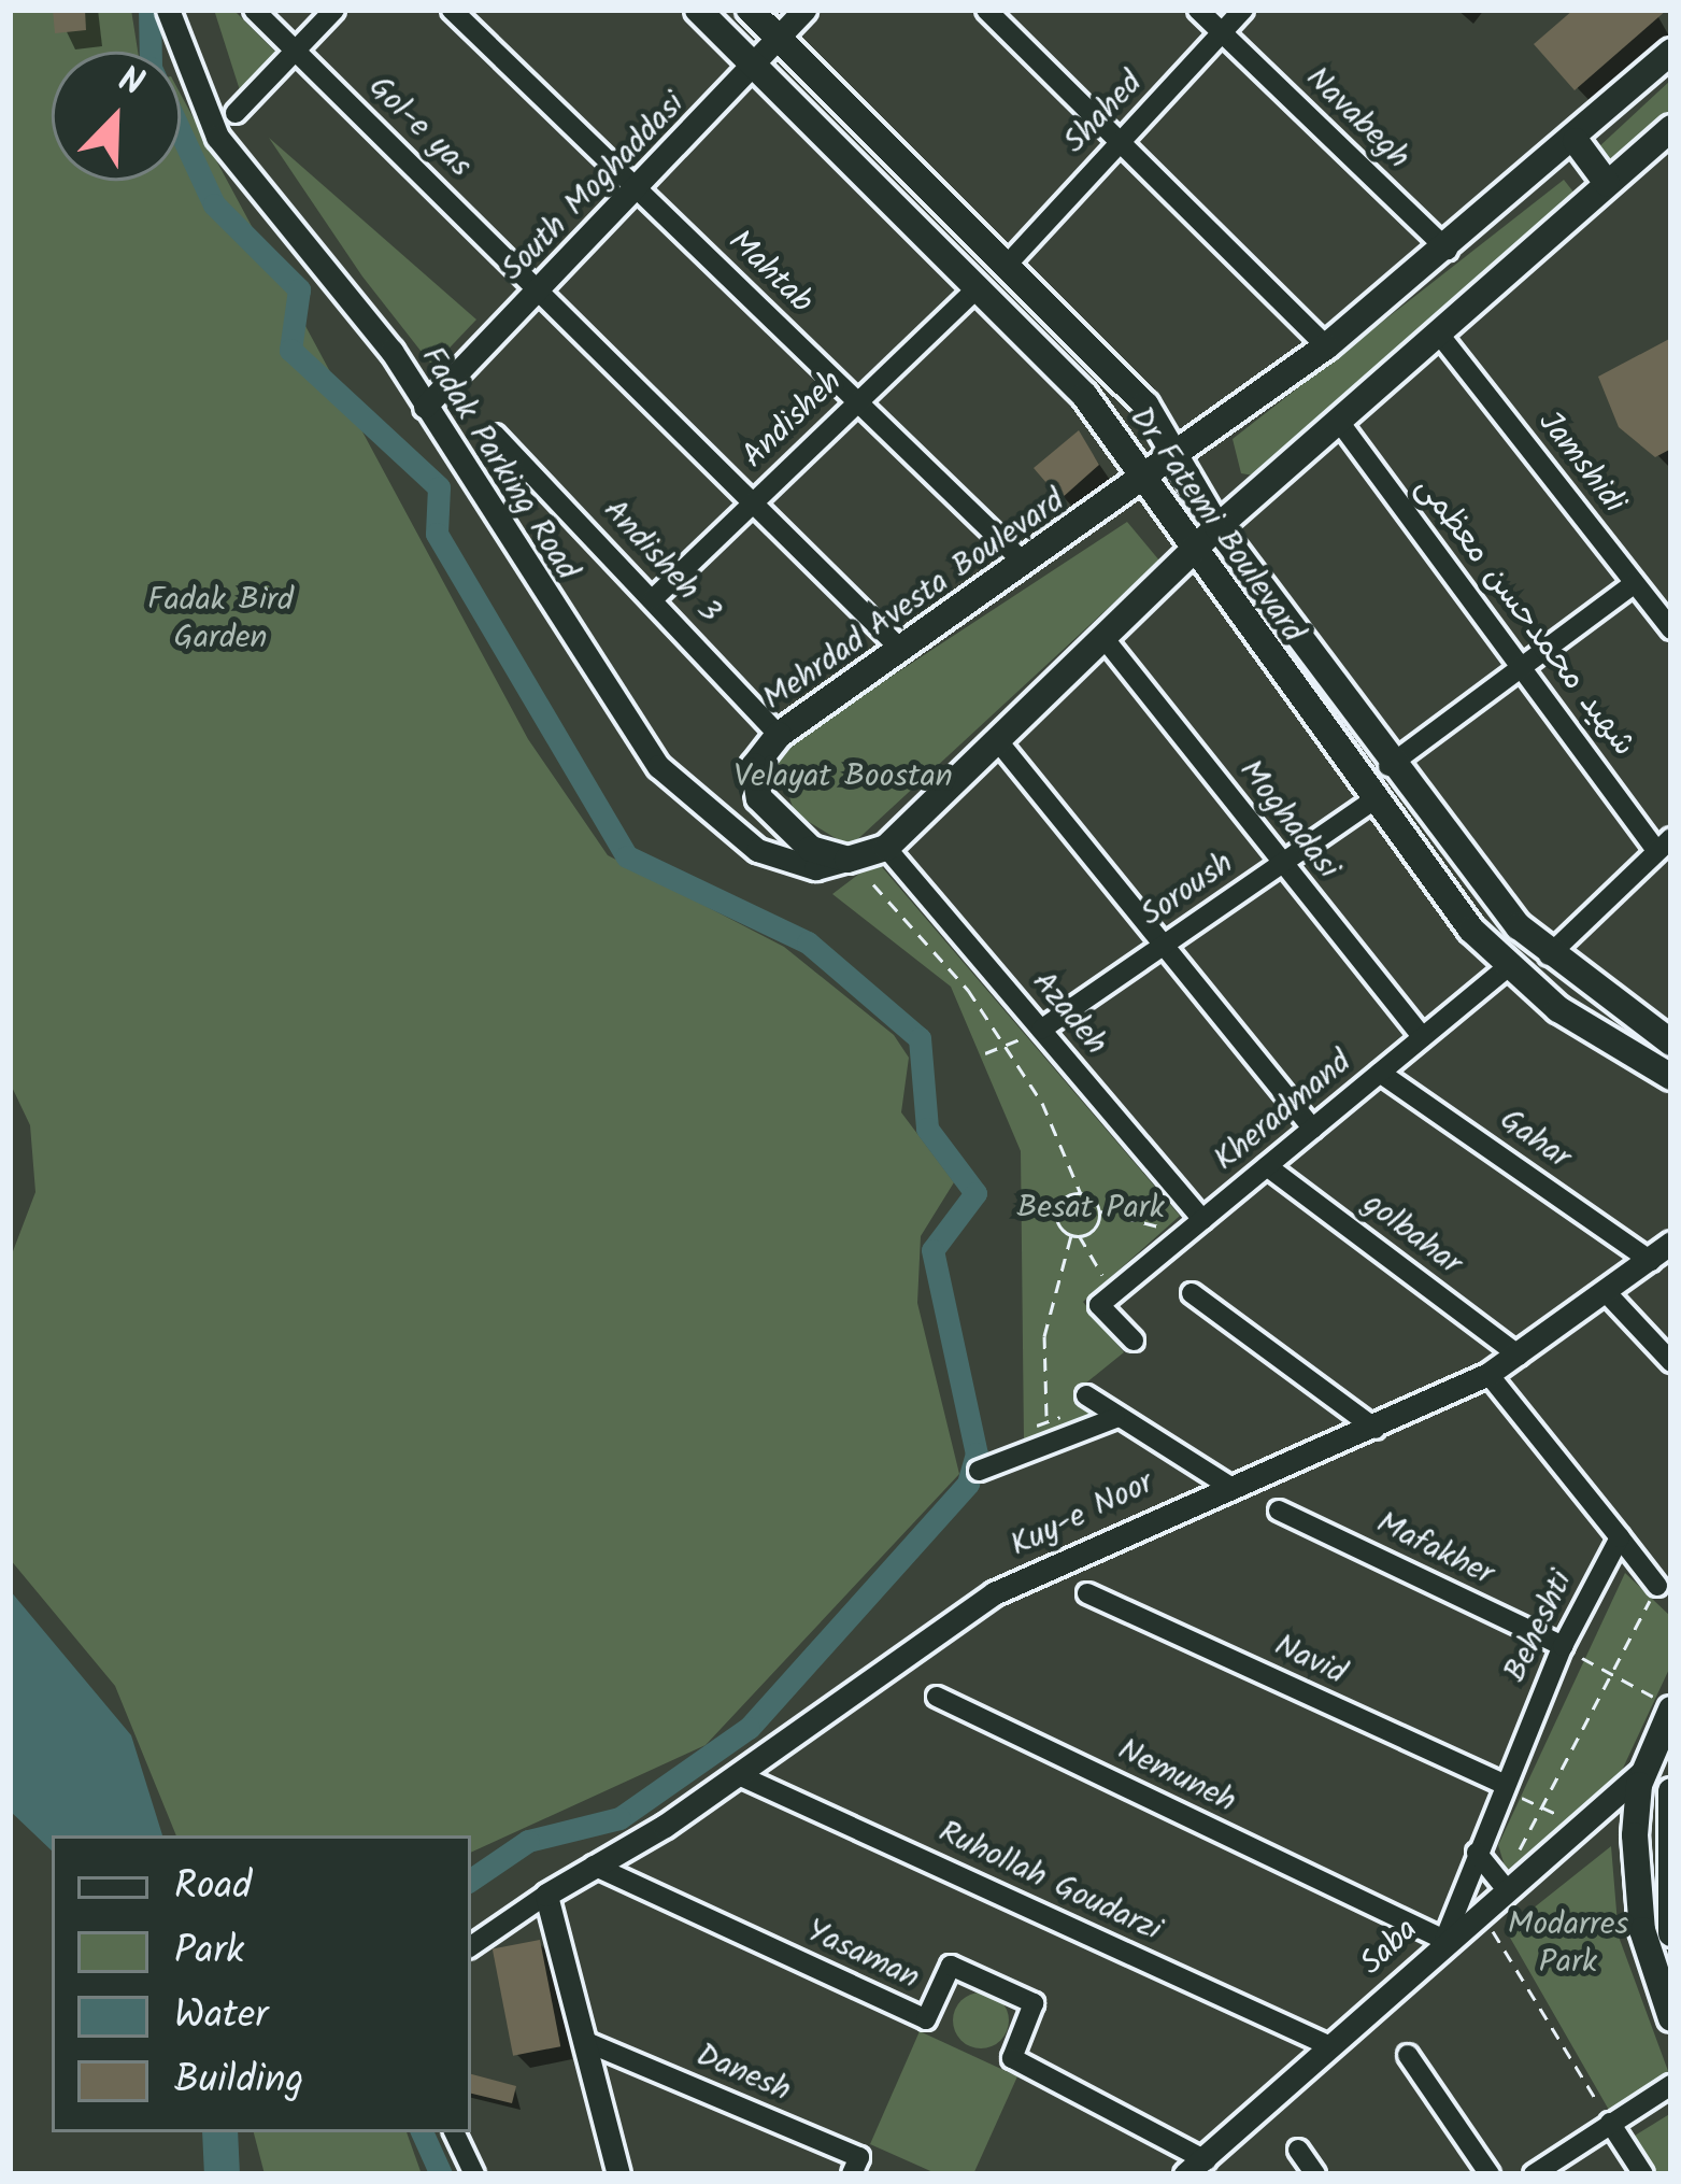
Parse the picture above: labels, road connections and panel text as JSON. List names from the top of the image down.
{
  "streets": {
    "main road": ["Dr Fatemi Boulevard", "Mehrdad Avesta Boulevard"],
    "street": [
      "Shahed",
      "Navabegh",
      "Gol-e yas",
      "South Moghaddasi",
      "Mahtab",
      "Andisheh",
      "Jamshidi",
      "Fadak Parking Road",
      "Andisheh 3",
      "شهید محمدحسن معظمی",
      "Moghadasi",
      "Soroush",
      "Azadeh",
      "Kheradmand",
      "Gahar",
      "golbahar",
      "Kuy-e Noor",
      "Mafakher",
      "Beheshti",
      "Navid",
      "Nemuneh",
      "Ruhollah Goudarzi",
      "Saba",
      "Yasaman",
      "Danesh"
    ]
  },
  "crossings": [
    ["Shahed", "Navabegh"],
    ["Shahed", "Dr Fatemi Boulevard"],
    ["Navabegh", "Mehrdad Avesta Boulevard"],
    ["Gol-e yas", "South Moghaddasi"],
    ["Gol-e yas", "Andisheh"],
    ["Gol-e yas", "Mehrdad Avesta Boulevard"],
    ["South Moghaddasi", "Mahtab"],
    ["South Moghaddasi", "Fadak Parking Road"],
    ["South Moghaddasi", "Dr Fatemi Boulevard"],
    ["Mahtab", "Andisheh"],
    ["Mahtab", "Mehrdad Avesta Boulevard"],
    ["Andisheh", "Dr Fatemi Boulevard"],
    ["Andisheh", "Andisheh 3"],
    ["Fadak Parking Road", "Mehrdad Avesta Boulevard"],
    ["Dr Fatemi Boulevard", "Mehrdad Avesta Boulevard"],
    ["Dr Fatemi Boulevard", "Soroush"],
    ["Dr Fatemi Boulevard", "Kheradmand"],
    ["Andisheh 3", "Mehrdad Avesta Boulevard"],
    ["Moghadasi", "Soroush"],
    ["Moghadasi", "Kheradmand"],
    ["Soroush", "Azadeh"],
    ["Azadeh", "Kheradmand"],
    ["Kheradmand", "Gahar"],
    ["Kheradmand", "golbahar"],
    ["Gahar", "Kuy-e Noor"],
    ["golbahar", "Kuy-e Noor"],
    ["Kuy-e Noor", "Ruhollah Goudarzi"],
    ["Kuy-e Noor", "Yasaman"],
    ["Mafakher", "Beheshti"],
    ["Beheshti", "Navid"],
    ["Beheshti", "Nemuneh"],
    ["Beheshti", "Saba"],
    ["Nemuneh", "Saba"],
    ["Ruhollah Goudarzi", "Saba"],
    ["Saba", "Yasaman"]
  ],
  "parks": [
    "Fadak Bird Garden",
    "Velayat Boostan",
    "Besat Park",
    "Modarres Park"
  ],
  "legend": [
    "Road",
    "Park",
    "Water",
    "Building"
  ],
  "north": "top right"
}
